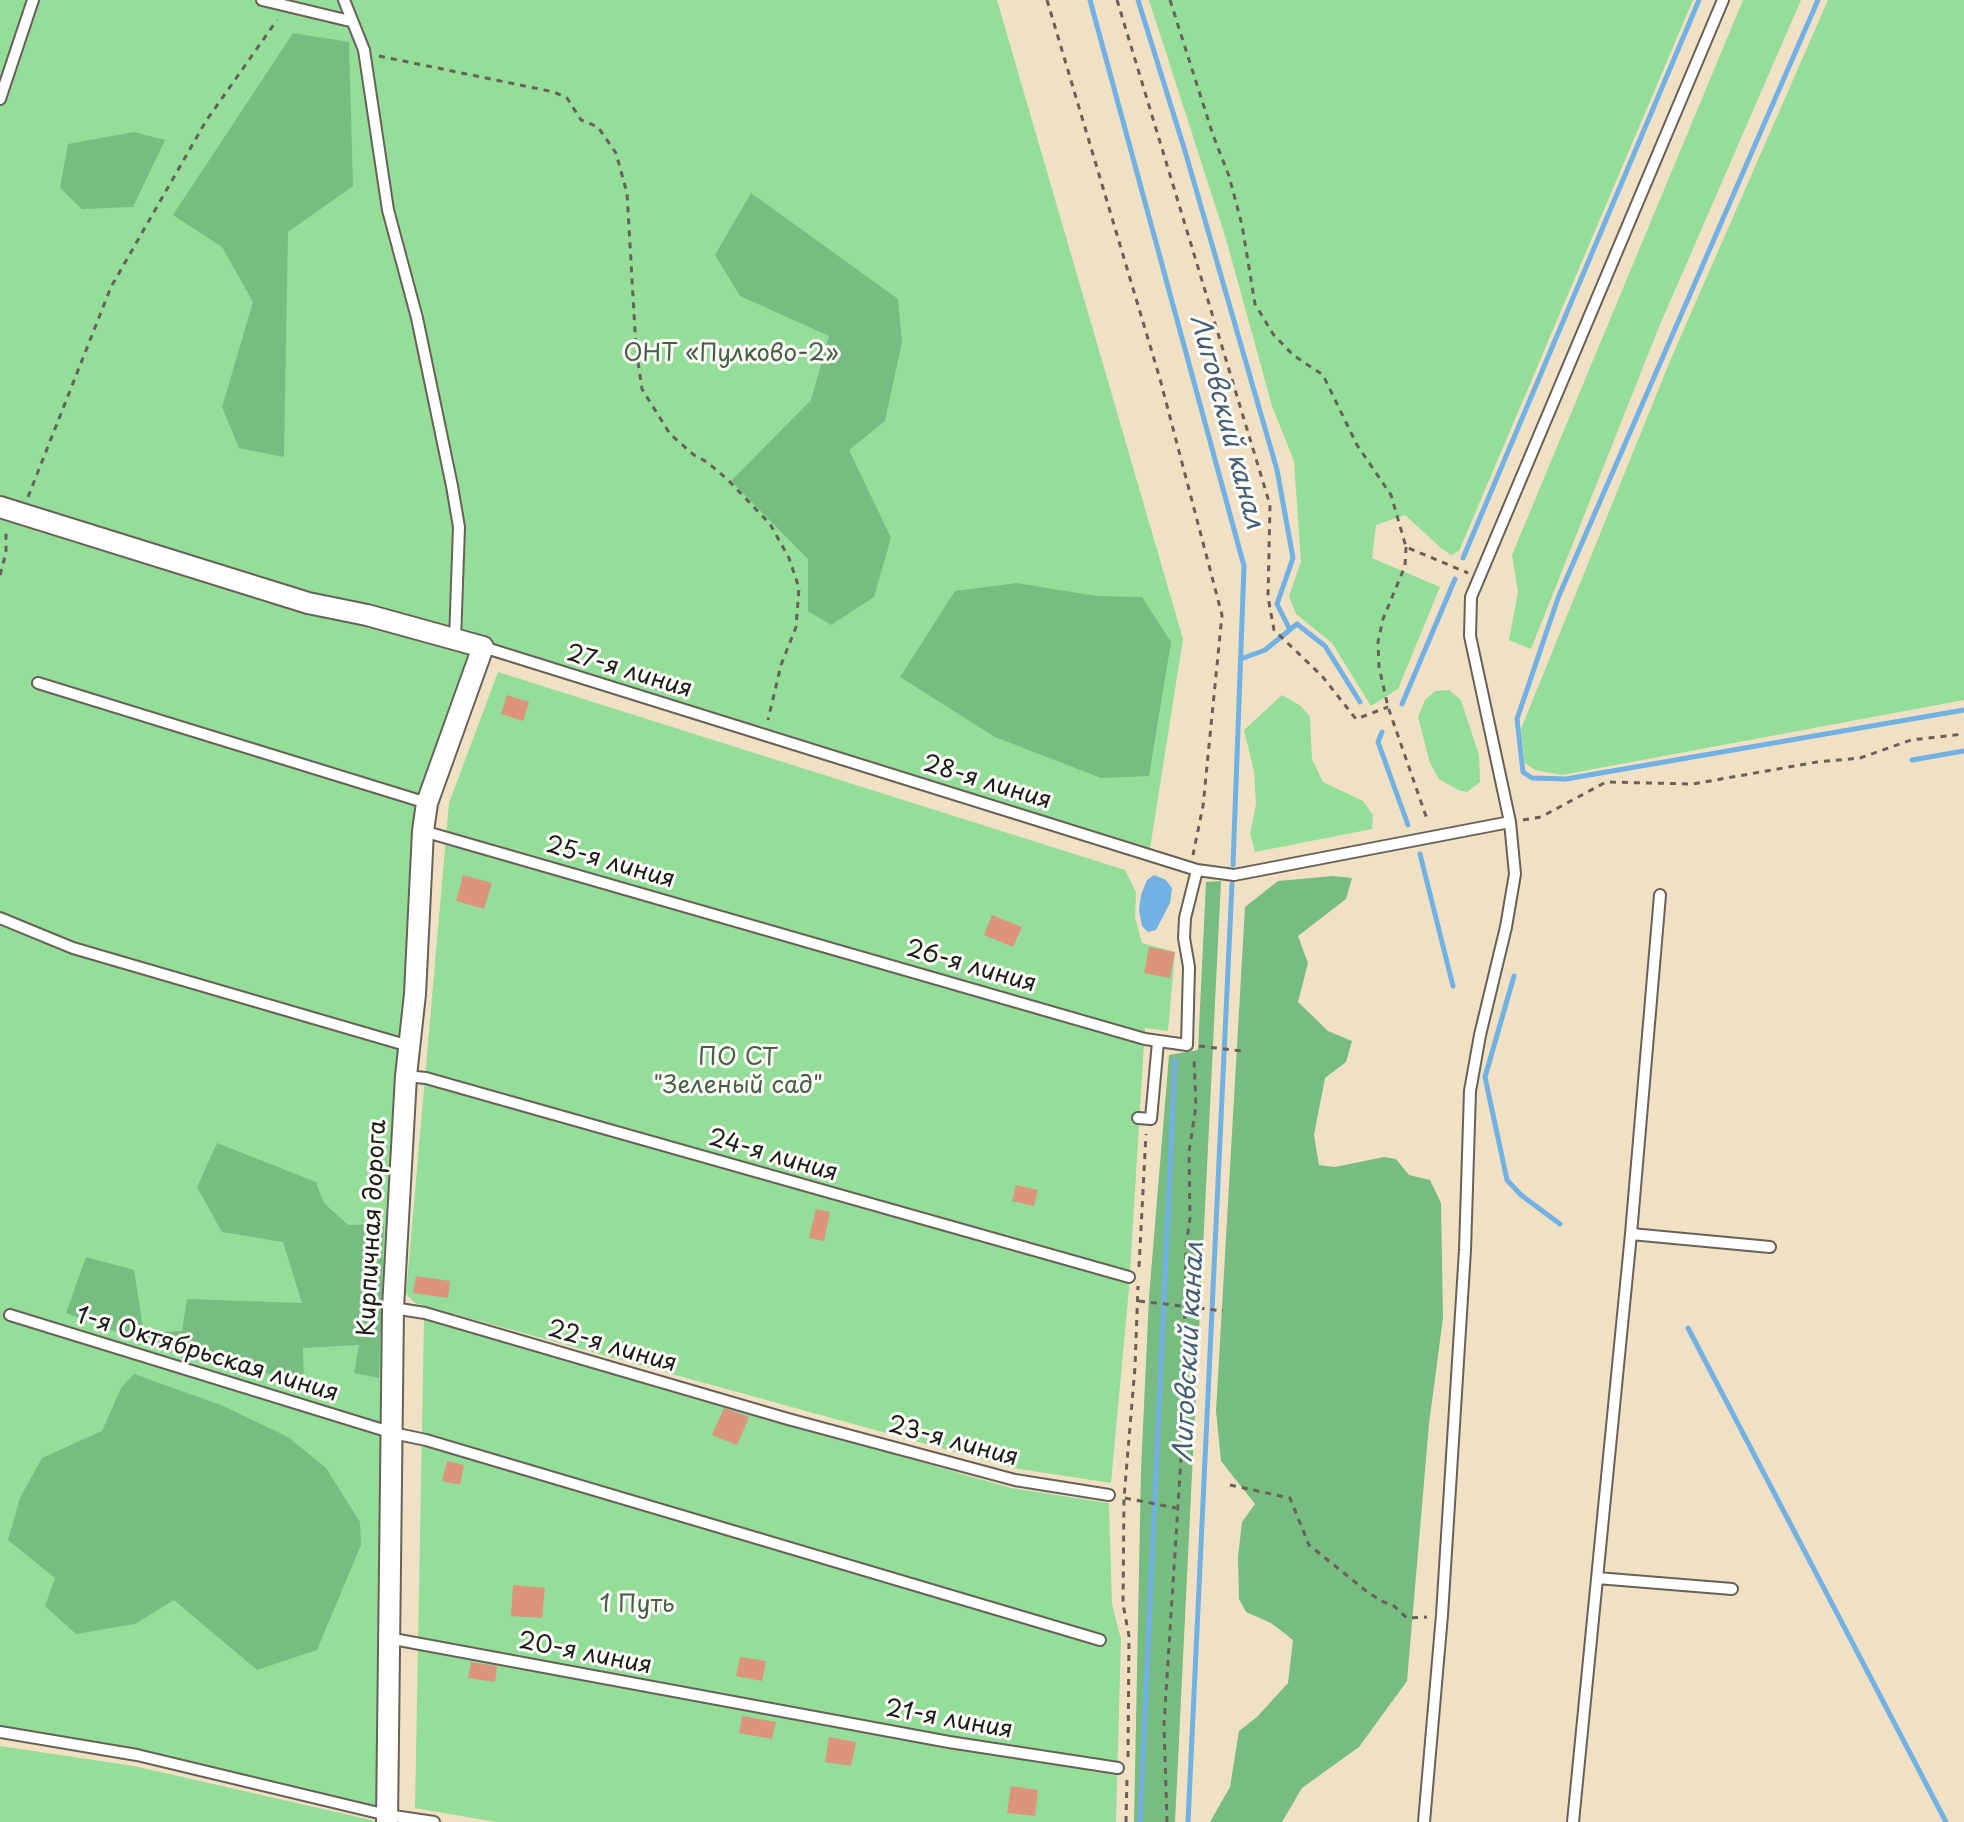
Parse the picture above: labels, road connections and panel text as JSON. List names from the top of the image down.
{
  "streets": {
    "street": ["Кирпичная дорога"],
    "lane": [
      "27-я линия",
      "28-я линия",
      "25-я линия",
      "26-я линия",
      "24-я линия",
      "22-я линия",
      "1-я Октябрьская линия",
      "23-я линия",
      "20-я линия",
      "21-я линия"
    ]
  },
  "crossings": [
    ["27-я линия", "28-я линия"],
    ["27-я линия", "Кирпичная дорога"],
    ["25-я линия", "26-я линия"],
    ["25-я линия", "Кирпичная дорога"],
    ["24-я линия", "Кирпичная дорога"],
    ["Кирпичная дорога", "22-я линия"],
    ["Кирпичная дорога", "1-я Октябрьская линия"],
    ["Кирпичная дорога", "20-я линия"],
    ["22-я линия", "23-я линия"],
    ["20-я линия", "21-я линия"]
  ],
  "water": ["Лиговский канал"],
  "parks": ["ОНТ «Пулково-2»", "ПО СТ \"Зеленый сад\"", "1 Путь"]
}
